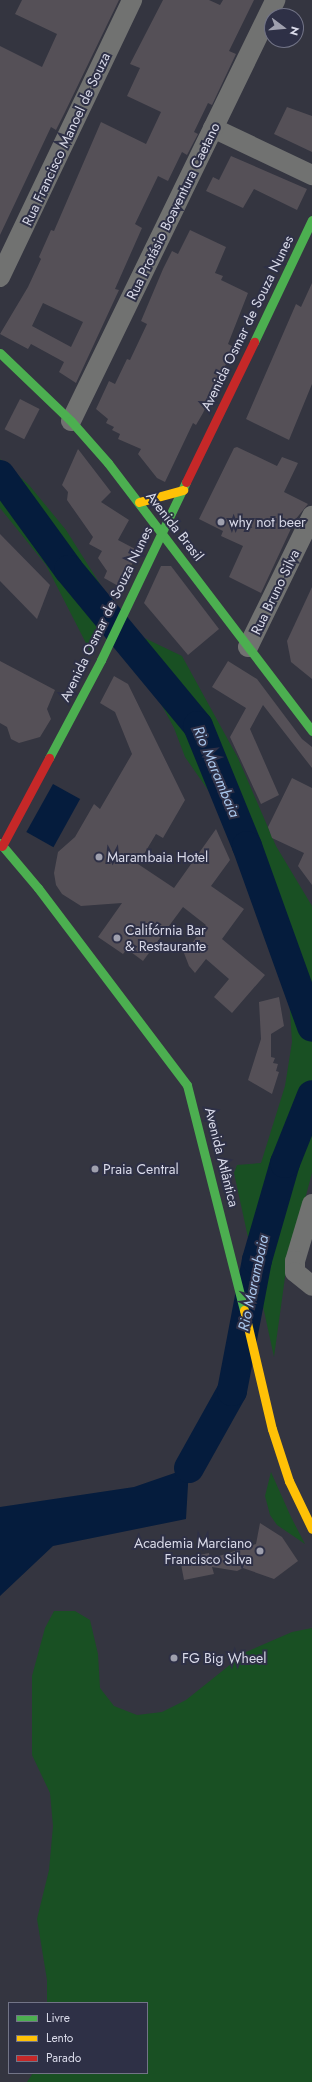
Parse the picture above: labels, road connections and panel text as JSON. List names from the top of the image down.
{
  "streets": {
    "main road": ["Avenida Osmar de Souza Nunes", "Avenida Brasil", "Avenida Atlântica"],
    "street": ["Rua Francisco Manoel de Souza", "Rua Protásio Boaventura Caetano", "Rua Bruno Silva"]
  },
  "crossings": [
    ["Rua Protásio Boaventura Caetano", "Avenida Brasil"],
    ["Avenida Osmar de Souza Nunes", "Avenida Brasil"],
    ["Avenida Osmar de Souza Nunes", "Avenida Atlântica"],
    ["Avenida Brasil", "Rua Bruno Silva"]
  ],
  "water": ["Rio Marambaia"],
  "places": [
    "why not beer",
    "Marambaia Hotel",
    "Califórnia Bar & Restaurante",
    "Praia Central",
    "Academia Marciano Francisco Silva",
    "FG Big Wheel"
  ],
  "legend": ["Livre", "Lento", "Parado"],
  "north": "right"
}
